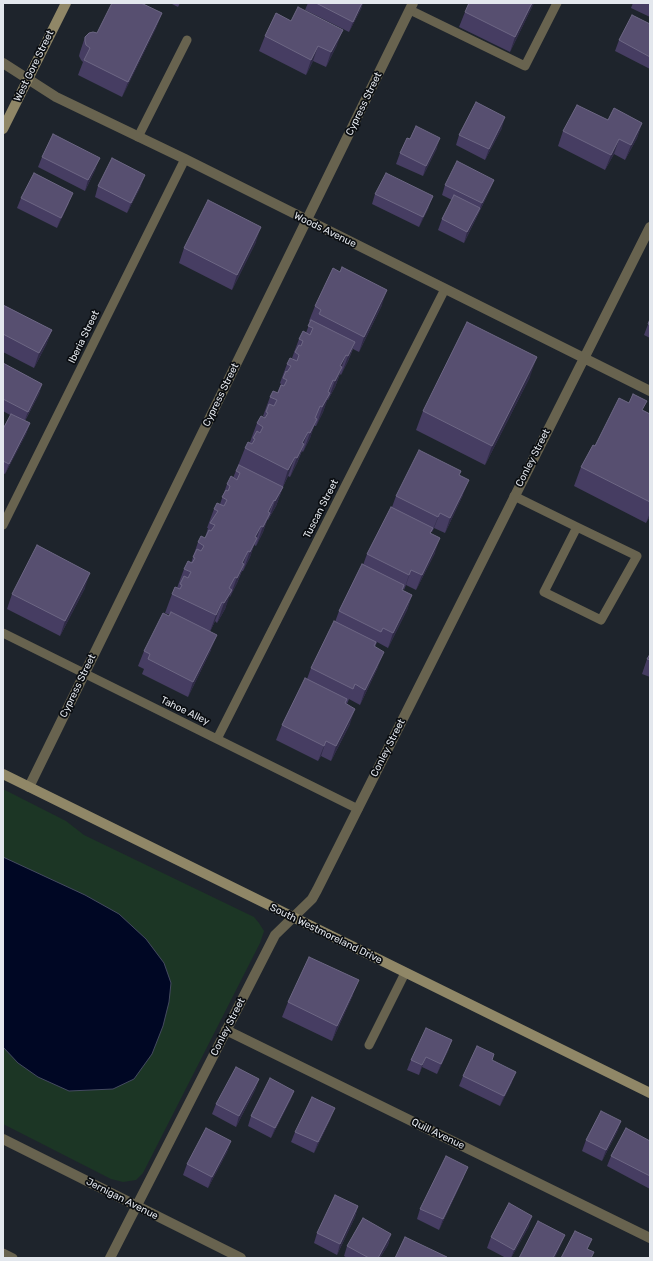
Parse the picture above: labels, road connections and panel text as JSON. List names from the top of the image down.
{
  "streets": {
    "street": [
      "West Gore Street",
      "Cypress Street",
      "Woods Avenue",
      "Conley Street",
      "South Westmoreland Drive",
      "Quill Avenue",
      "Jernigan Avenue"
    ],
    "lane": ["Iberia Street", "Tuscan Street", "Tahoe Alley"]
  },
  "crossings": [
    ["West Gore Street", "Woods Avenue"],
    ["Cypress Street", "Woods Avenue"],
    ["Cypress Street", "Tahoe Alley"],
    ["Cypress Street", "South Westmoreland Drive"],
    ["Woods Avenue", "Iberia Street"],
    ["Woods Avenue", "Conley Street"],
    ["Woods Avenue", "Tuscan Street"],
    ["Conley Street", "Tahoe Alley"],
    ["Conley Street", "South Westmoreland Drive"],
    ["Conley Street", "Quill Avenue"],
    ["Conley Street", "Jernigan Avenue"],
    ["Tuscan Street", "Tahoe Alley"]
  ]
}
